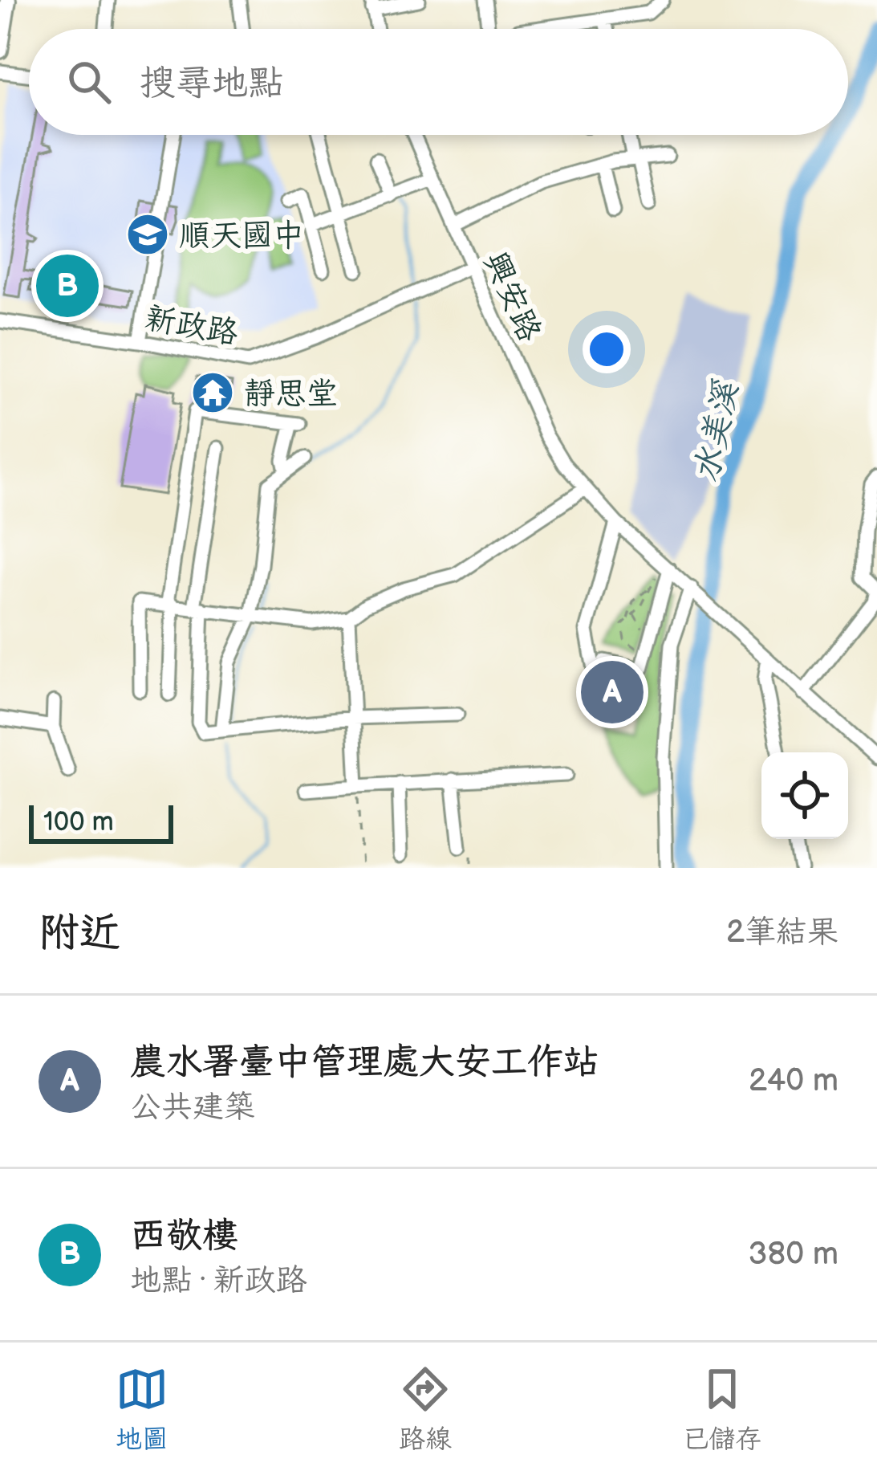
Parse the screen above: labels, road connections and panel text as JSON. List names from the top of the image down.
{
  "streets": {
    "street": ["興安路", "新政路"]
  },
  "crossings": [
    ["興安路", "新政路"]
  ],
  "water": ["水美溪"],
  "places": {
    "school or university": ["順天國中"],
    "temple": ["靜思堂"]
  },
  "scale_bar": "100 m",
  "page": {
    "search": "搜尋地點",
    "pins": ["B", "A"],
    "scale": "100 m",
    "heading": ["附近", "2筆結果"],
    "list": [
      {
        "mark": "A",
        "name": "農水署臺中管理處大安工作站",
        "note": "公共建築",
        "value": "240 m"
      },
      {
        "mark": "B",
        "name": "西敬樓",
        "note": "地點 · 新政路",
        "value": "380 m"
      }
    ],
    "nav": ["地圖", "路線", "已儲存"]
  }
}
